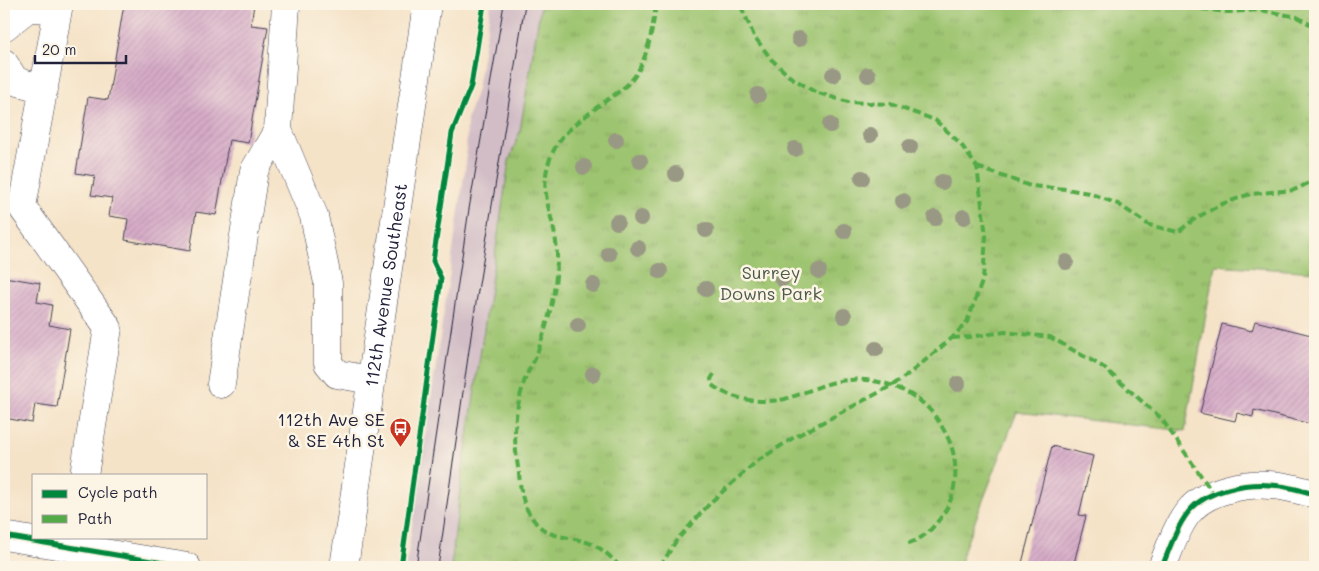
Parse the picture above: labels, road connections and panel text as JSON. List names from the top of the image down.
{
  "streets": {
    "main road": ["112th Avenue Southeast"]
  },
  "parks": ["Surrey Downs Park"],
  "places": {
    "bus stop": ["112th Ave SE & SE 4th St"]
  },
  "legend": ["Cycle path", "Path"],
  "scale_bar": "20 m"
}
